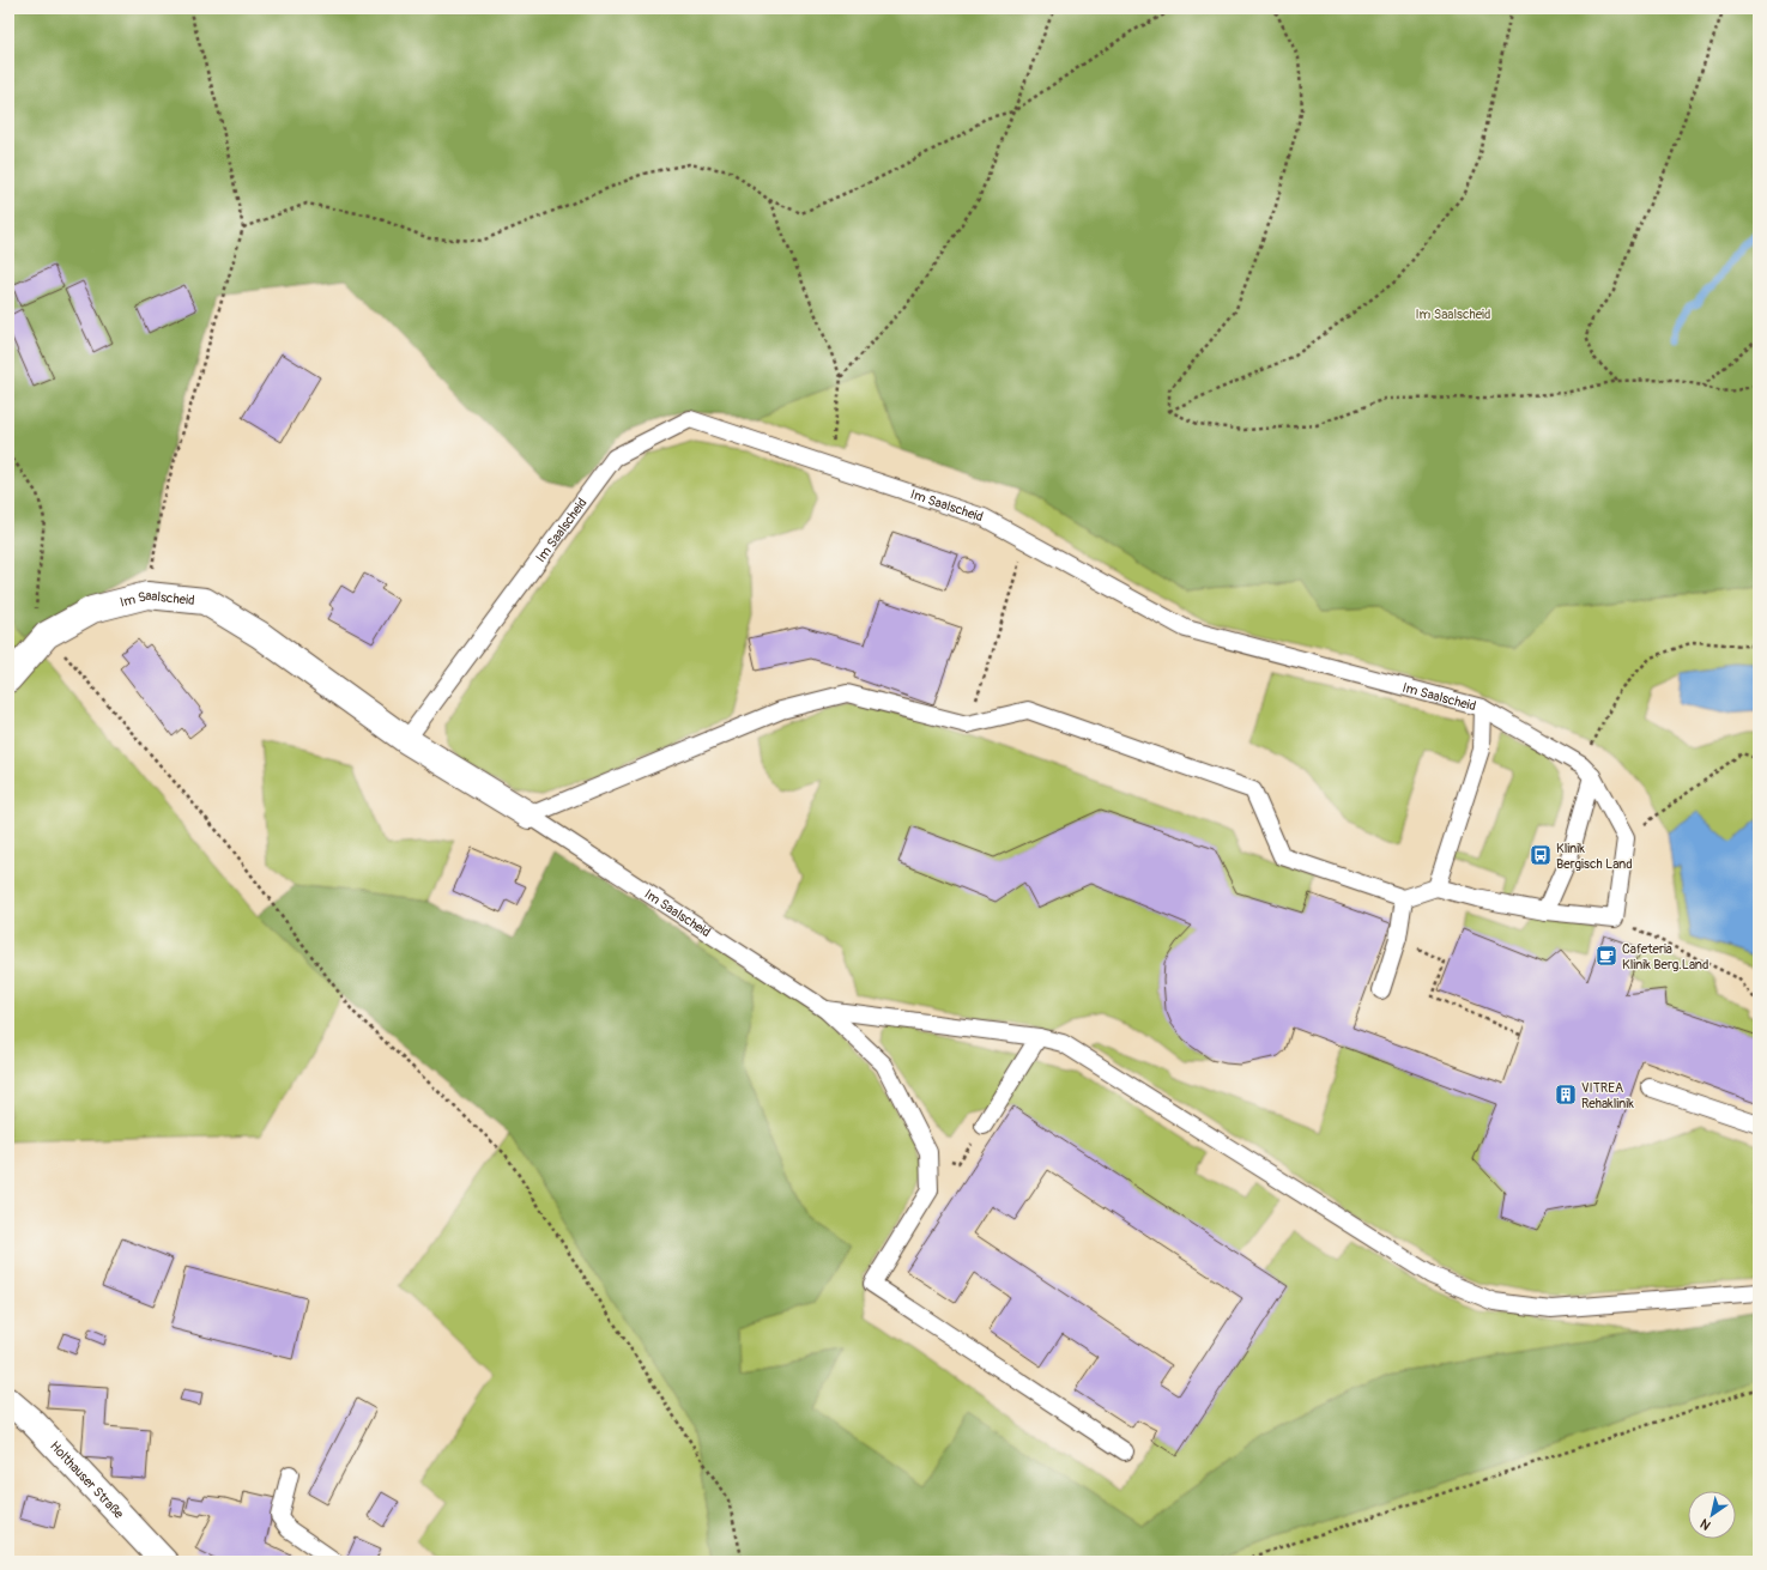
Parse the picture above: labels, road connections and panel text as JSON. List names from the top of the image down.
{
  "streets": {
    "street": ["Im Saalscheid", "Holthauser Straße"]
  },
  "parks": ["Im Saalscheid"],
  "places": {
    "bus stop": ["Klinik Bergisch Land"],
    "cafe": ["Cafeteria Klinik Berg.Land"],
    "building": ["VITREA Rehaklinik"]
  },
  "north": "bottom left"
}
